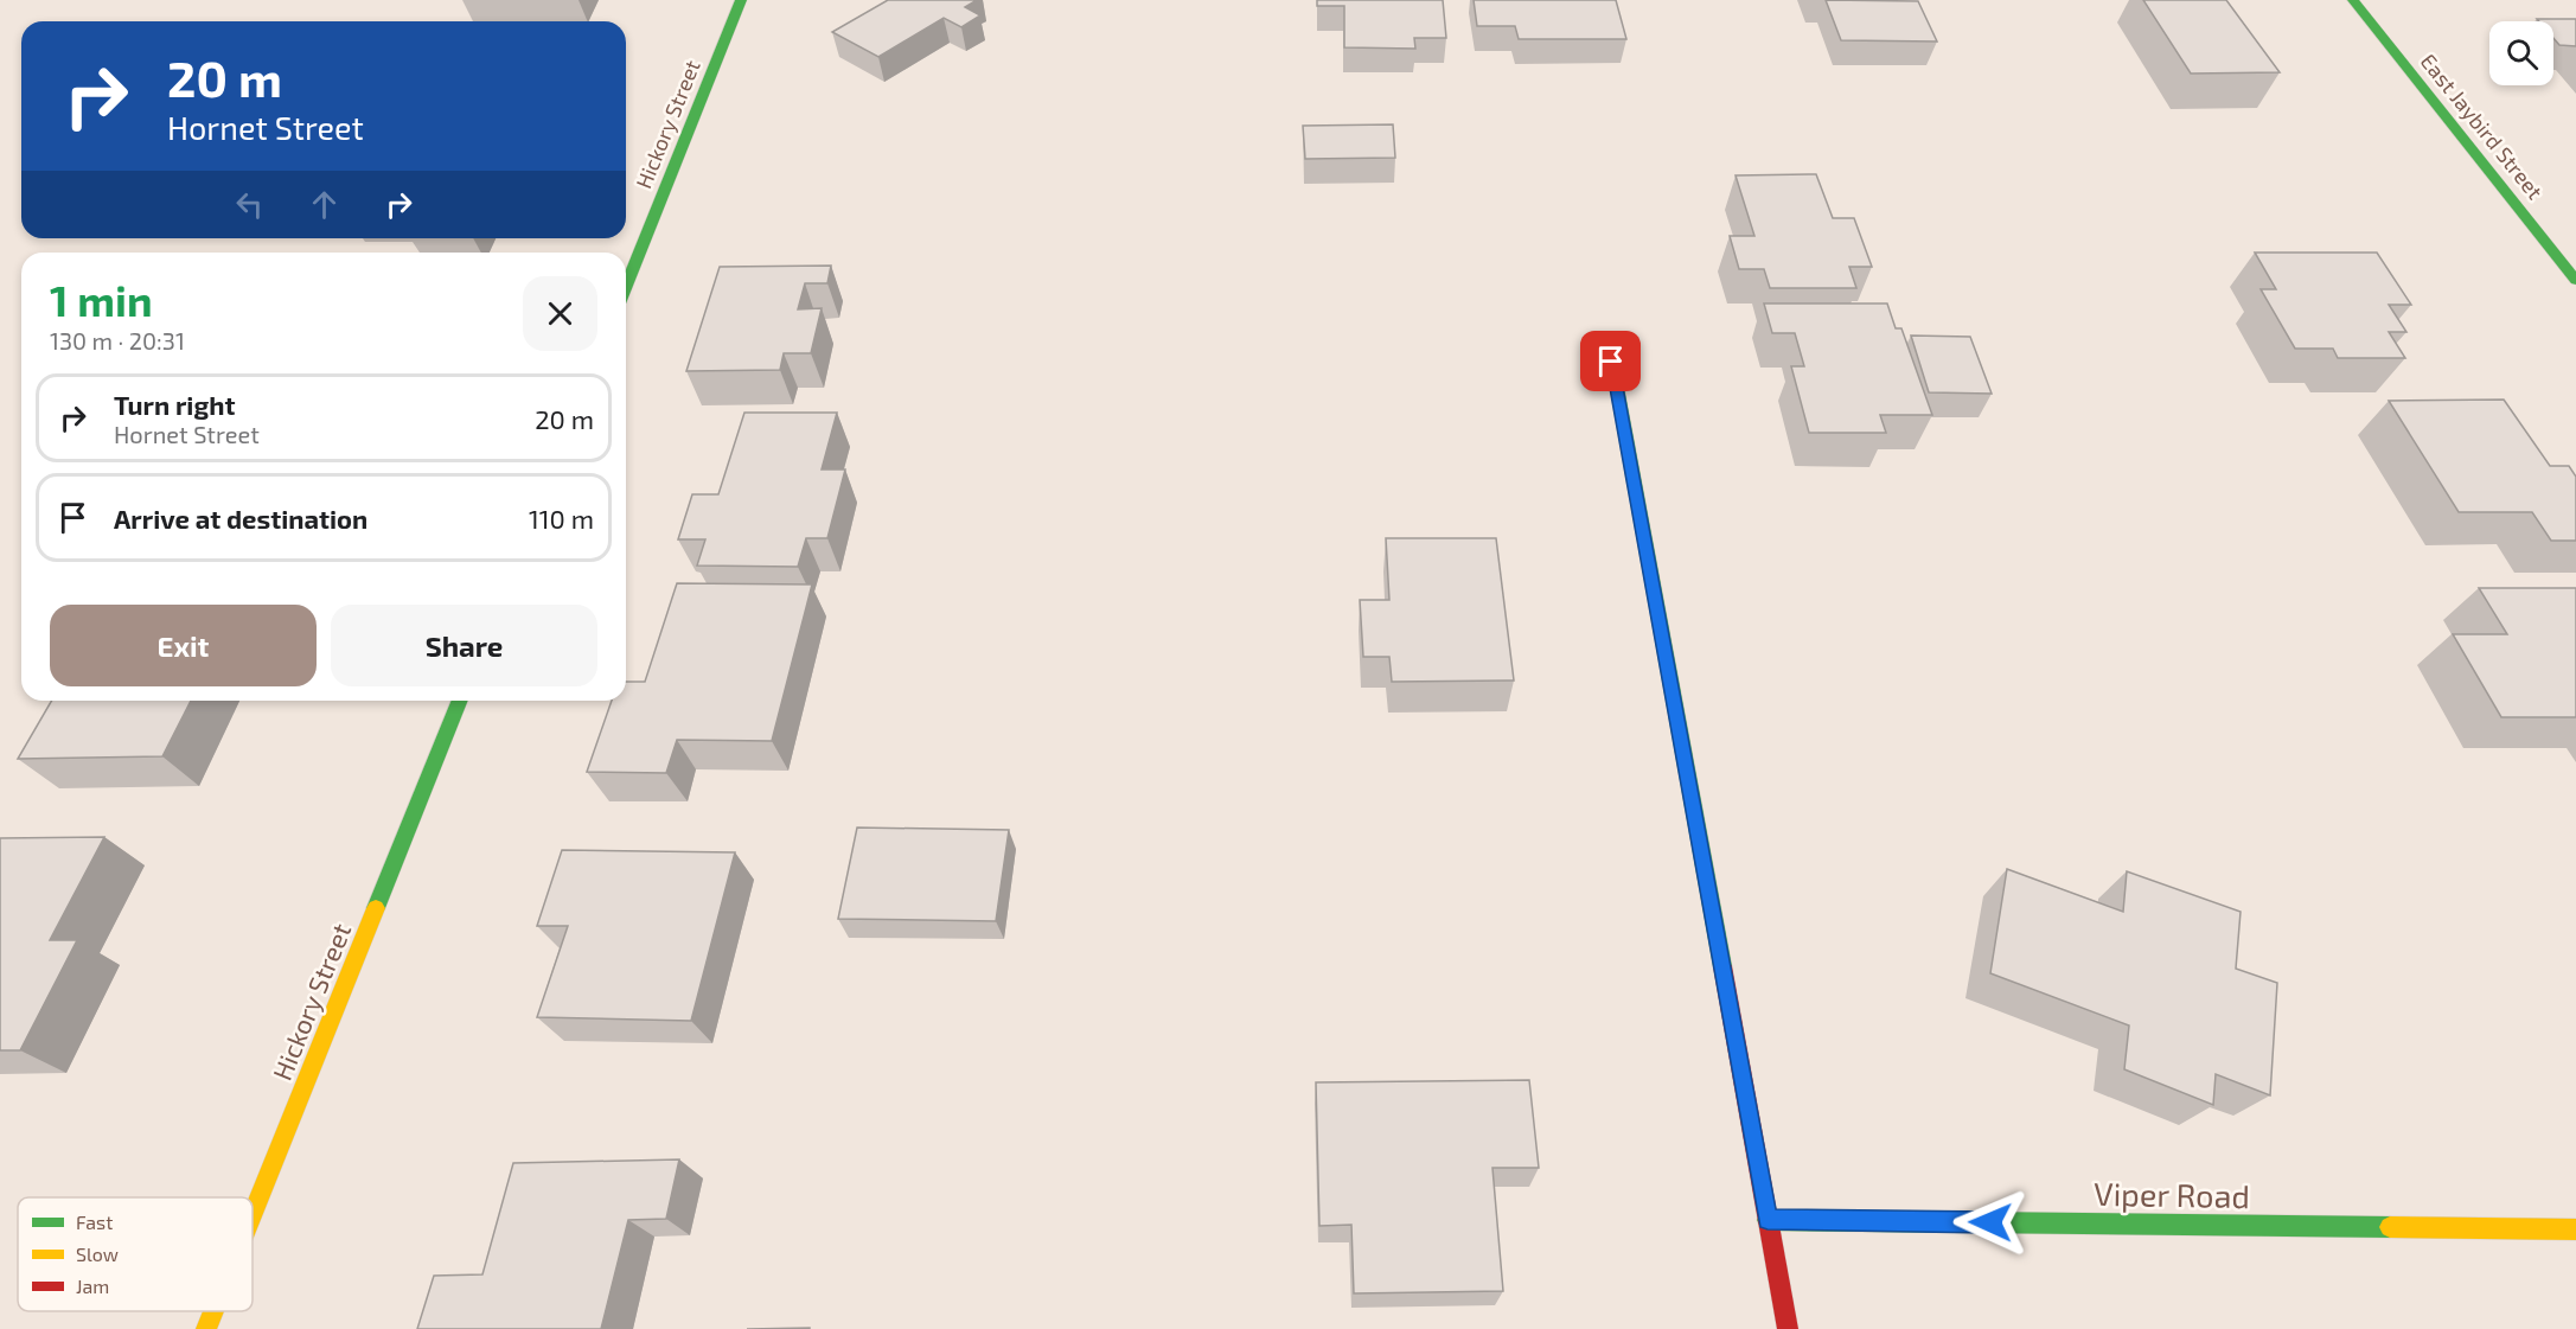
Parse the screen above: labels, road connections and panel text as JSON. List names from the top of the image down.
{
  "streets": {
    "street": ["Hickory Street", "East Jaybird Street", "Viper Road"]
  },
  "legend": ["Fast", "Slow", "Jam"],
  "page": {
    "turn": ["20 m", "Hornet Street"],
    "heading": ["1 min", "130 m · 20:31"],
    "list": [
      {
        "name": "Turn right",
        "note": "Hornet Street",
        "value": "20 m"
      },
      {
        "name": "Arrive at destination",
        "value": "110 m"
      }
    ],
    "buttons": ["Exit", "Share"]
  }
}
